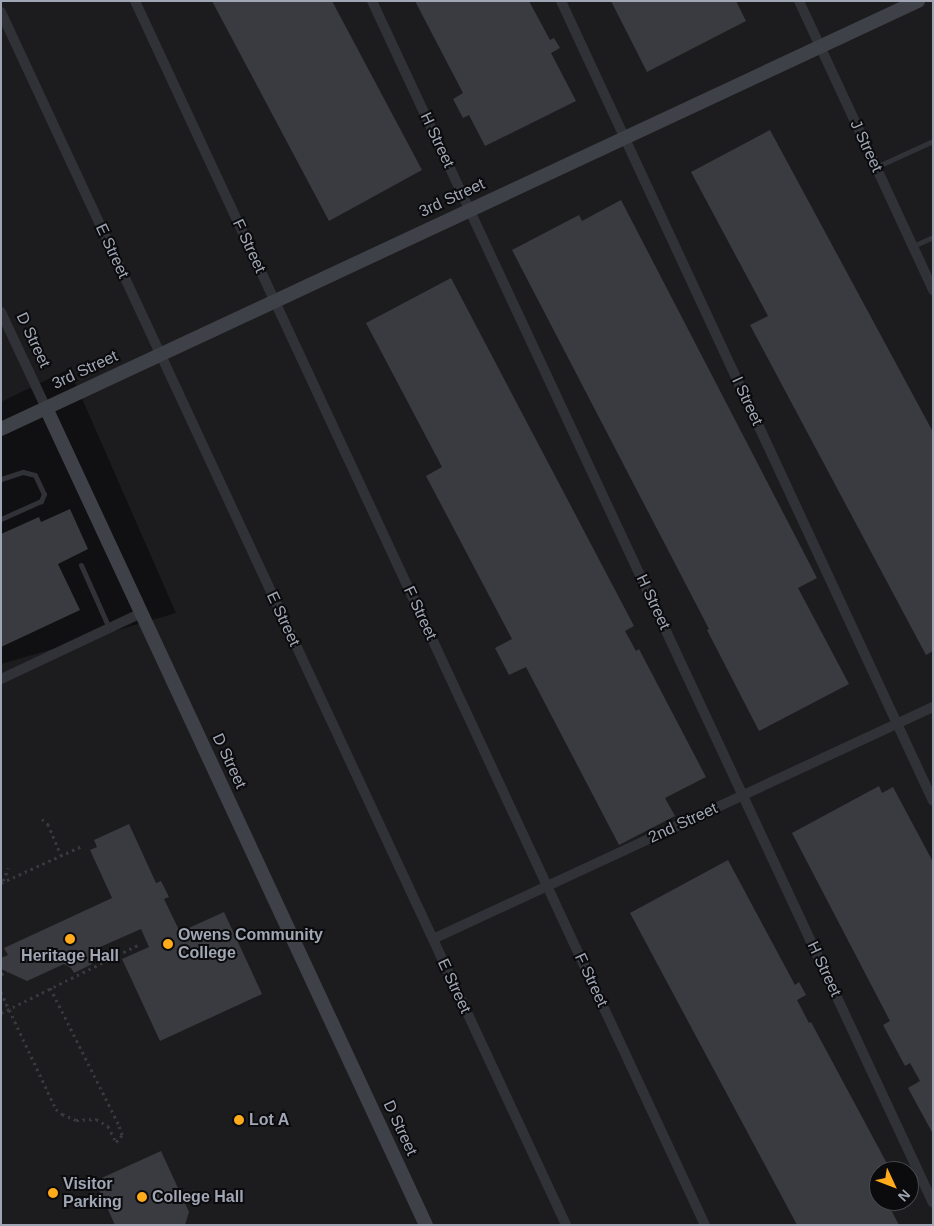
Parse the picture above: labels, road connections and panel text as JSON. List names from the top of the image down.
{
  "streets": {
    "street": [
      "H Street",
      "J Street",
      "3rd Street",
      "F Street",
      "E Street",
      "D Street",
      "I Street",
      "2nd Street"
    ]
  },
  "crossings": [
    ["H Street", "3rd Street"],
    ["H Street", "2nd Street"],
    ["J Street", "3rd Street"],
    ["3rd Street", "F Street"],
    ["3rd Street", "E Street"],
    ["3rd Street", "D Street"],
    ["3rd Street", "I Street"],
    ["F Street", "2nd Street"],
    ["E Street", "2nd Street"],
    ["I Street", "2nd Street"]
  ],
  "places": [
    "Heritage Hall",
    "Owens Community College",
    "Lot A",
    "Visitor Parking",
    "College Hall"
  ],
  "north": "bottom right"
}
